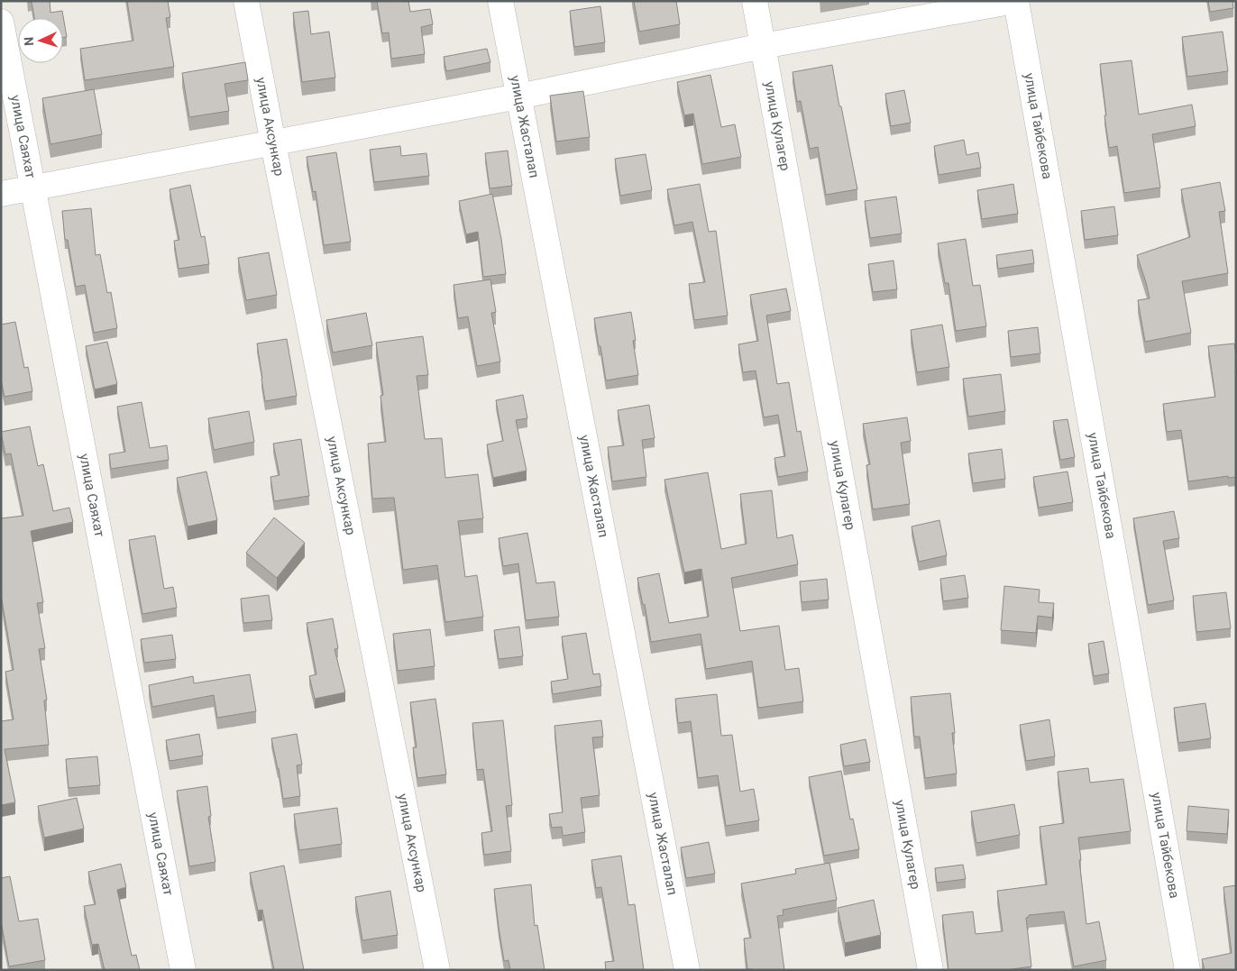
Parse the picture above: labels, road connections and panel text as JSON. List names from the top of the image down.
{
  "streets": {
    "street": [
      "улица Кулагер",
      "улица Тайбекова",
      "улица Аксункар",
      "улица Жасталап",
      "улица Саяхат"
    ]
  },
  "north": "left"
}
